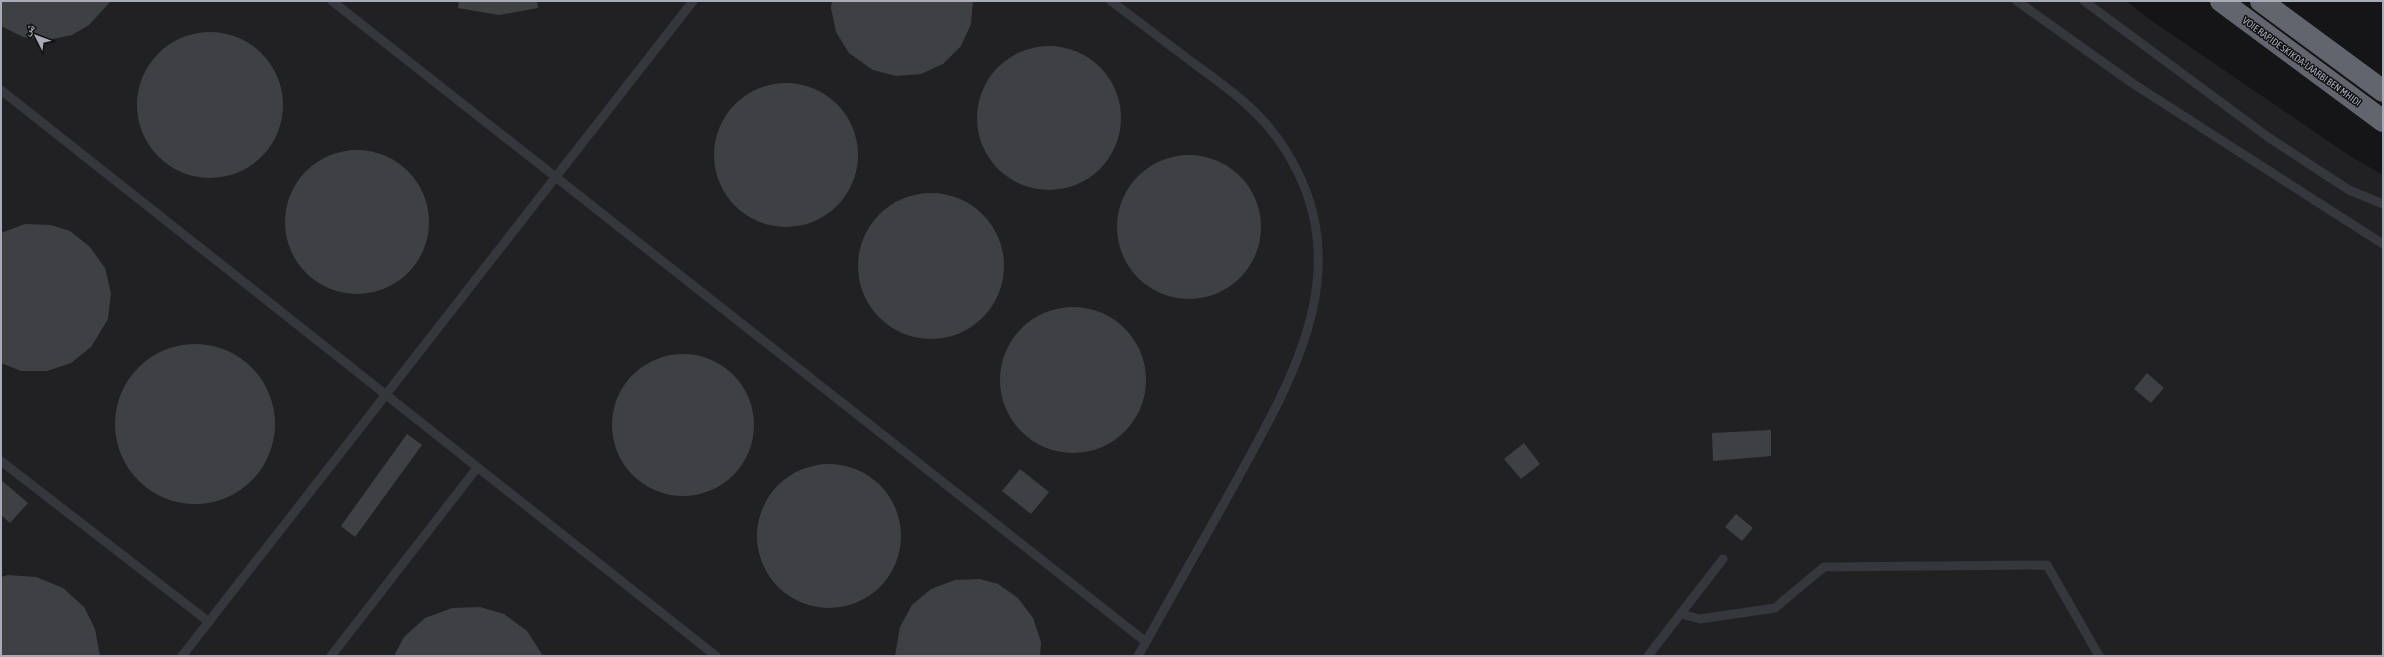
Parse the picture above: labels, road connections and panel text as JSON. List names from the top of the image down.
{
  "streets": {
    "highway": ["VOIE RAPIDE SKIKDA-LAARBI BEN MHIDI"]
  },
  "north": "top left"
}
